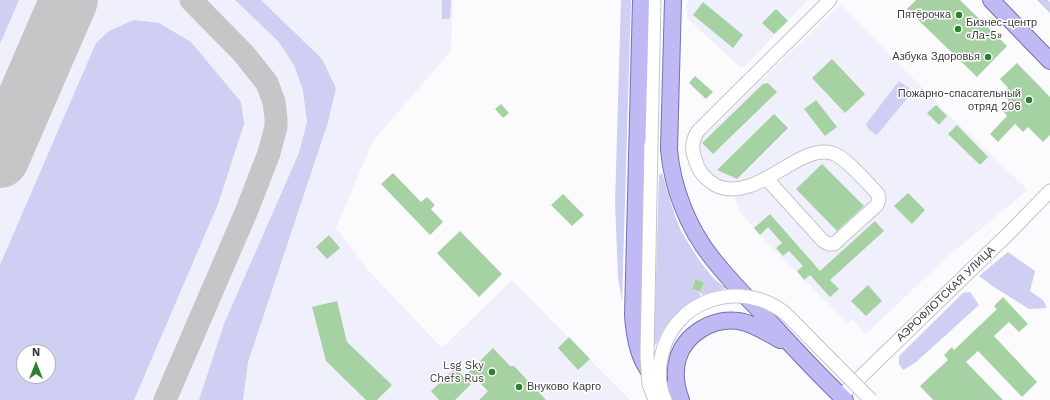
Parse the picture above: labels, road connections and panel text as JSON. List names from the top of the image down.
{
  "streets": {
    "street": ["АЭРОФЛОТСКАЯ УЛИЦА"]
  },
  "places": [
    "Пятёрочка",
    "Бизнес-центр «Ла-5»",
    "Азбука Здоровья",
    "Пожарно-спасательный отряд 206",
    "Lsg Sky Chefs Rus",
    "Внуково Карго"
  ],
  "north": "top"
}
